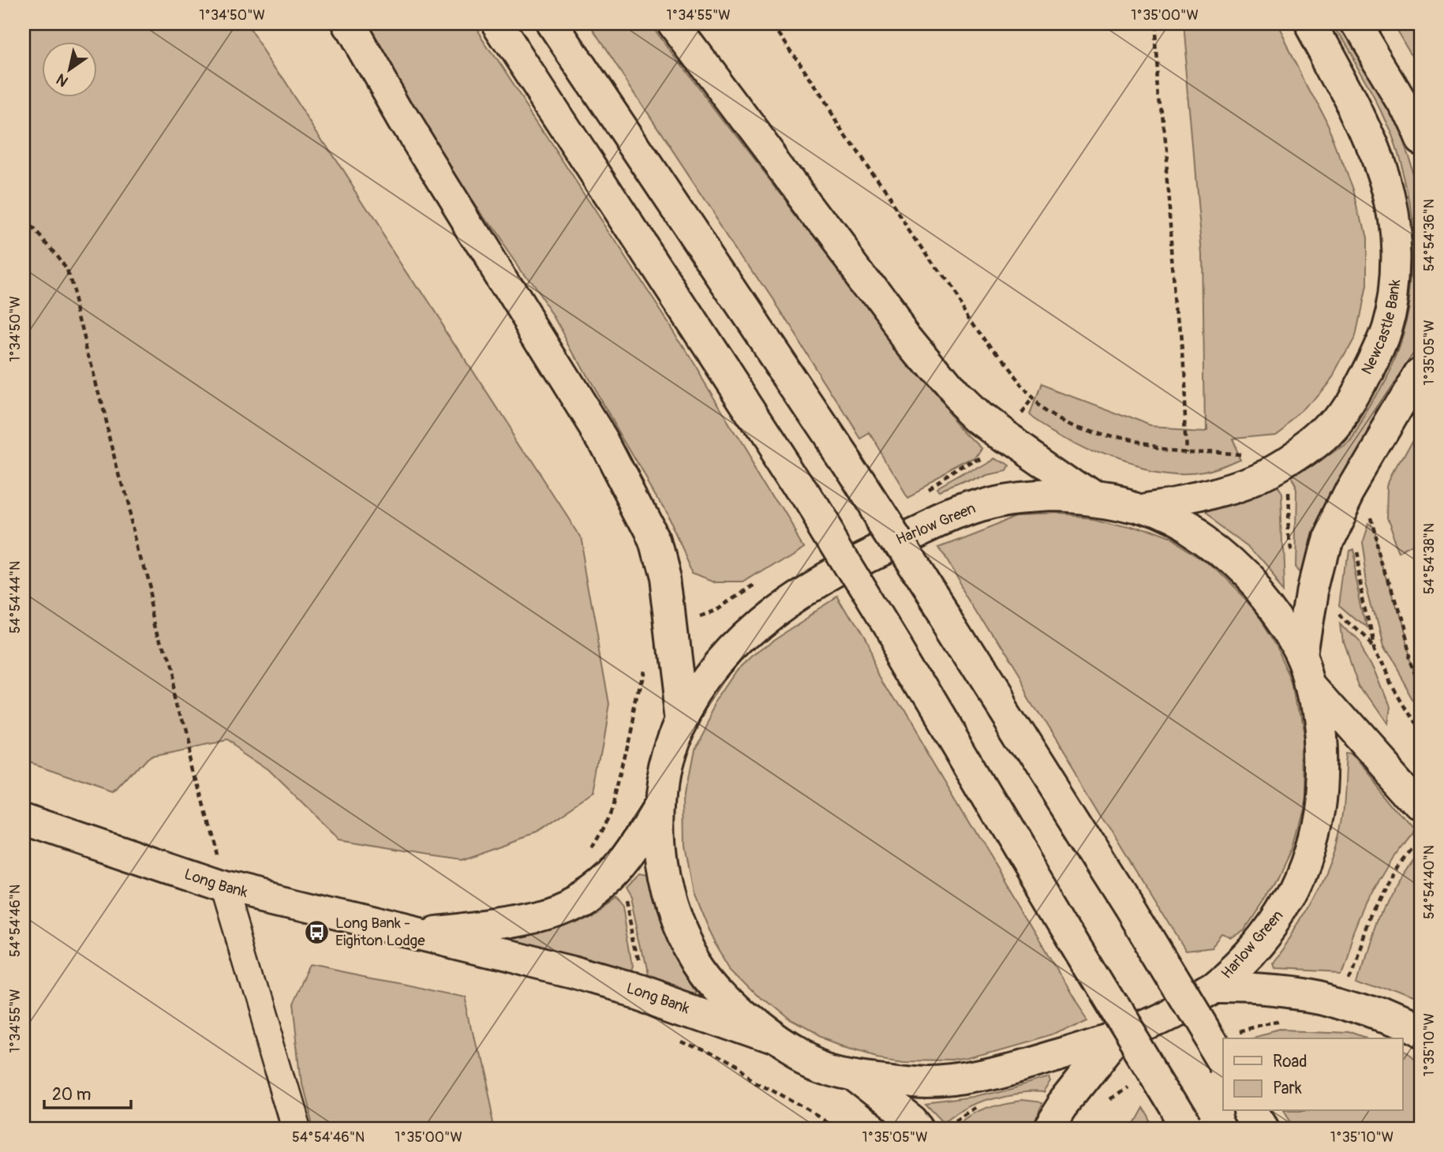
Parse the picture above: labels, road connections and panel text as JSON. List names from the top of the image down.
{
  "streets": {
    "main road": ["Newcastle Bank", "Harlow Green", "Long Bank"]
  },
  "crossings": [
    ["Newcastle Bank", "Harlow Green"],
    ["Harlow Green", "Long Bank"]
  ],
  "places": {
    "bus stop": ["Long Bank - Eighton Lodge"]
  },
  "legend": ["Road", "Park"],
  "scale_bar": "20 m",
  "north": "bottom left",
  "coordinates": [
    "1°34'50\"W",
    "1°34'55\"W",
    "1°35'00\"W",
    "54°54'36\"N",
    "1°35'05\"W",
    "54°54'38\"N",
    "54°54'44\"N",
    "54°54'40\"N",
    "54°54'46\"N",
    "1°35'10\"W"
  ]
}
